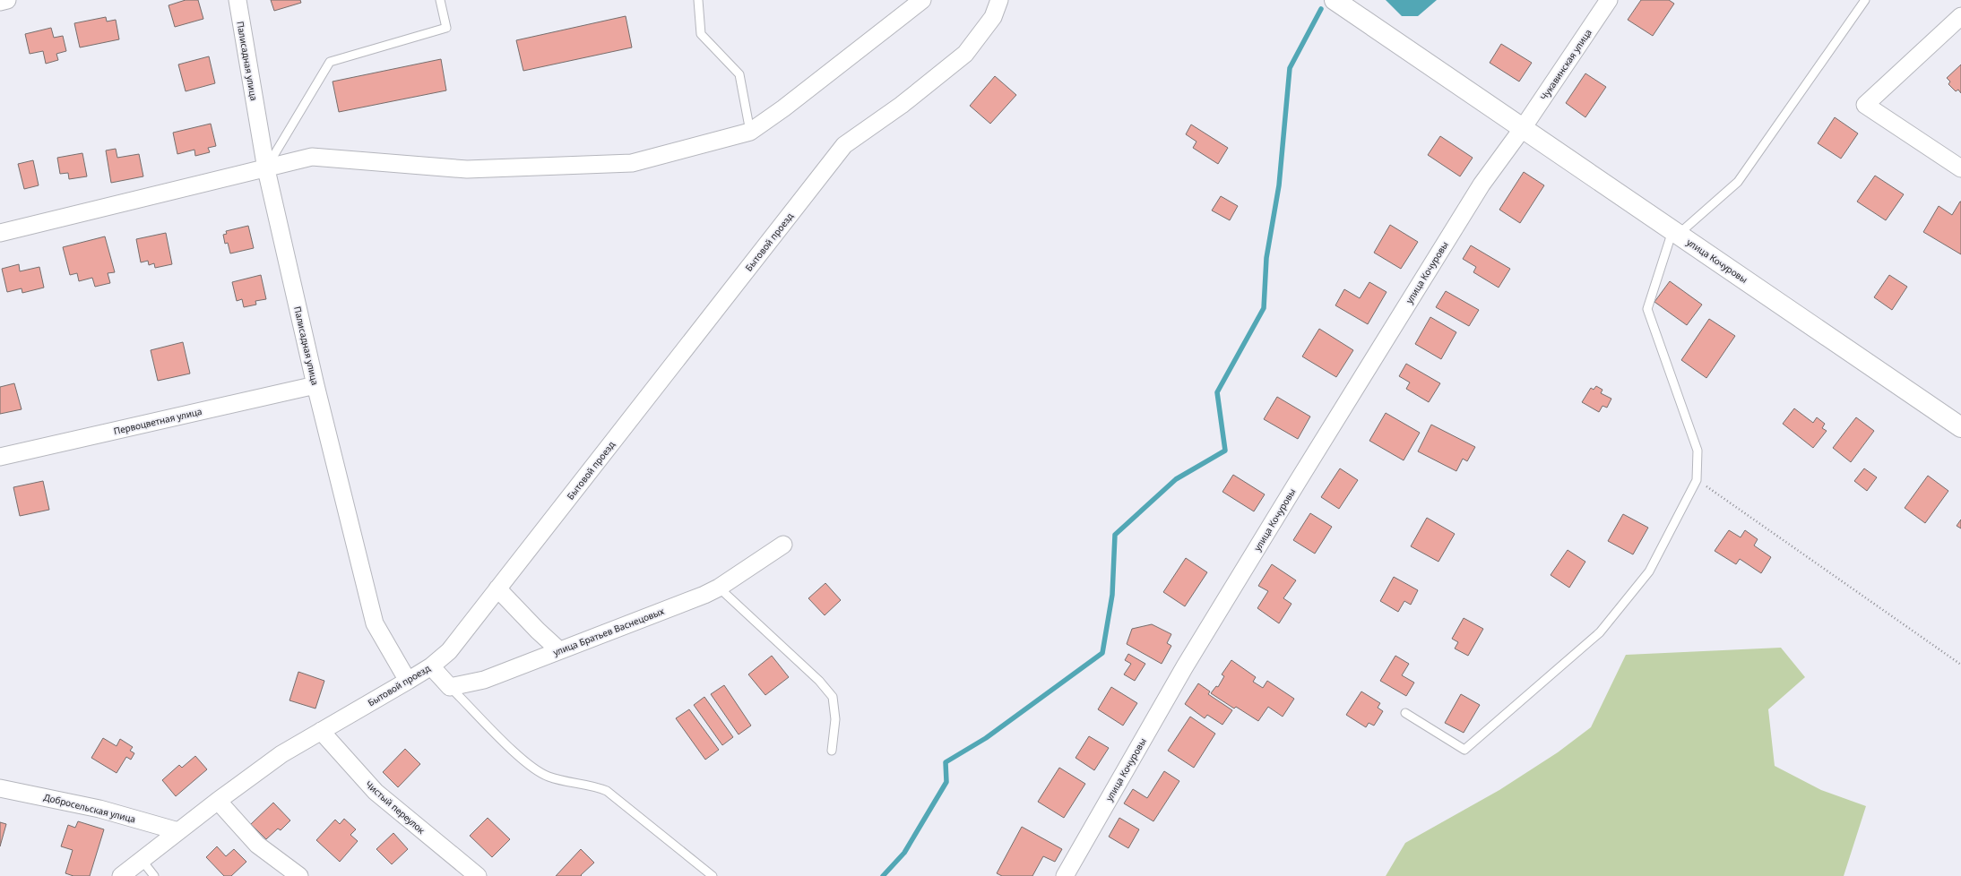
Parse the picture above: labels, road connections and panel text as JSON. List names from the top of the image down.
{
  "streets": {
    "street": [
      "Палисадная улица",
      "Чукавинская улица",
      "Бытовой проезд",
      "улица Кочуровы",
      "Первоцветная улица",
      "улица Братьев Васнецовых",
      "Чистый переулок",
      "Добросельская улица"
    ]
  },
  "crossings": [
    ["Палисадная улица", "Бытовой проезд"],
    ["Палисадная улица", "Первоцветная улица"],
    ["Чукавинская улица", "улица Кочуровы"],
    ["Бытовой проезд", "Чистый переулок"],
    ["Бытовой проезд", "Добросельская улица"]
  ]
}
